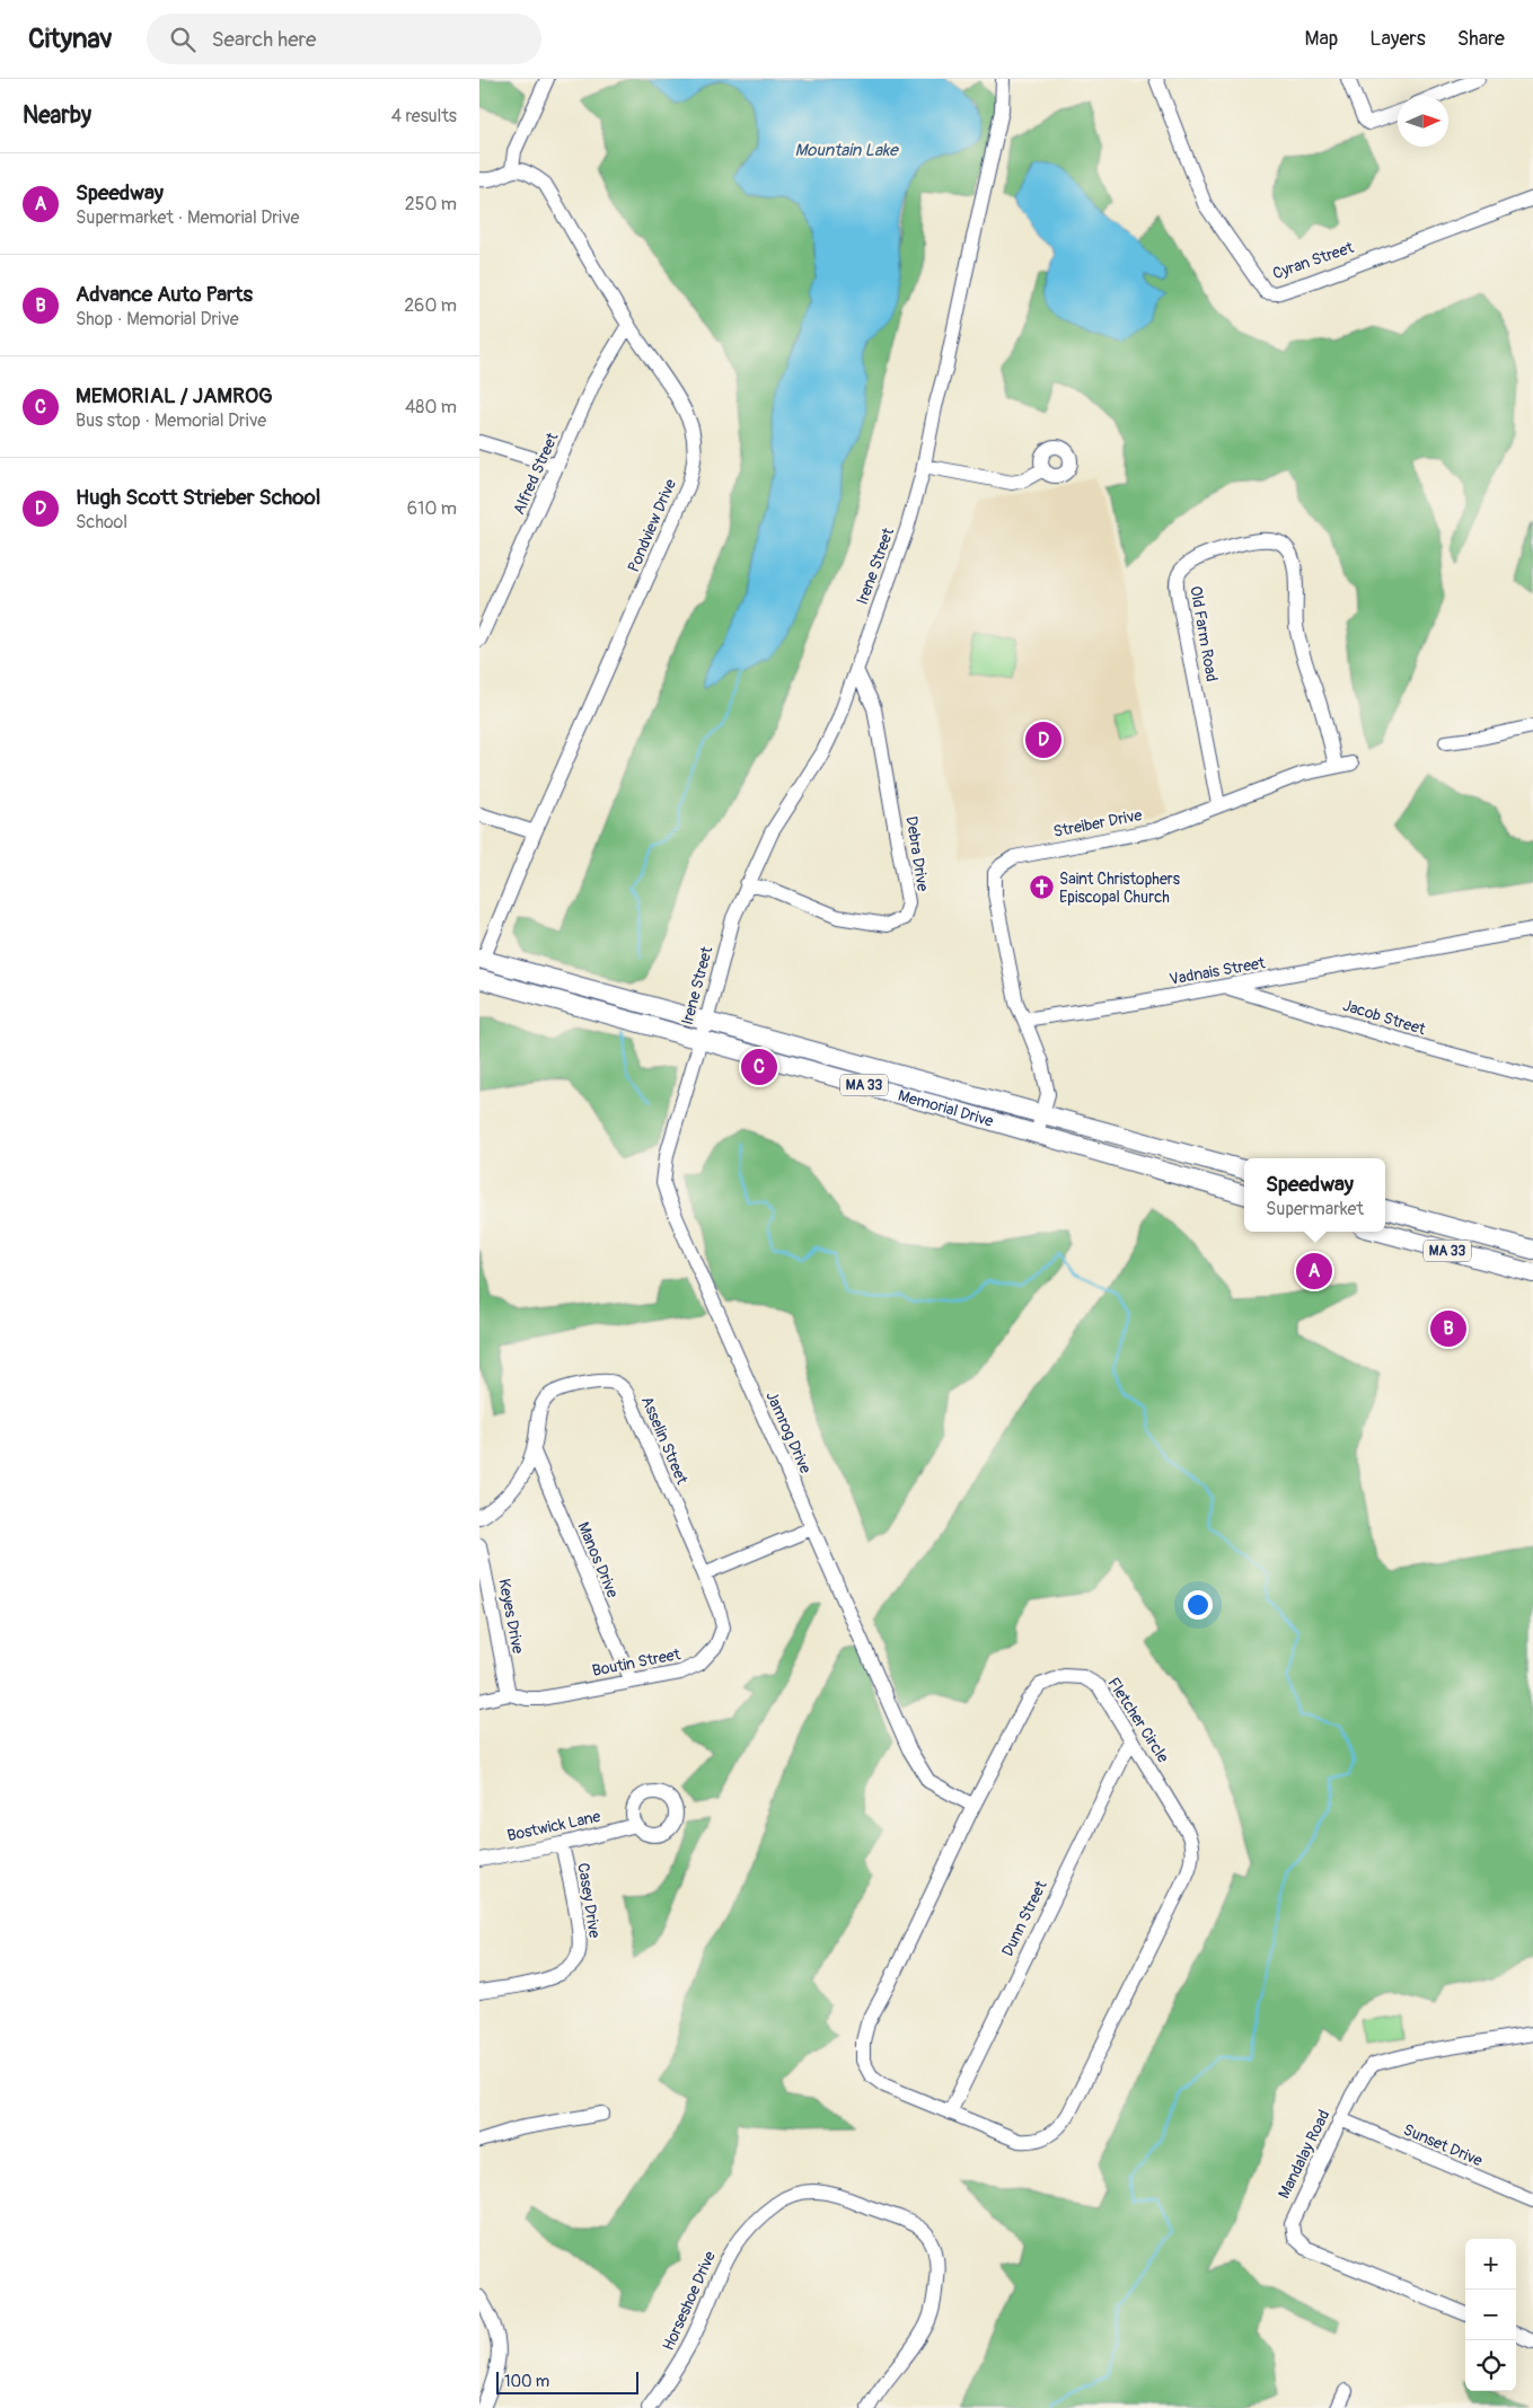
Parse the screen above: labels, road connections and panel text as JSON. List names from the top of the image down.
{
  "streets": {
    "main road": ["MA 33", "Memorial Drive"],
    "street": [
      "Cyran Street",
      "Alfred Street",
      "Pondview Drive",
      "Irene Street",
      "Old Farm Road",
      "Streiber Drive",
      "Debra Drive",
      "Vadnais Street",
      "Jacob Street",
      "Jamrog Drive",
      "Asselin Street",
      "Manos Drive",
      "Keyes Drive",
      "Boutin Street",
      "Fletcher Circle",
      "Bostwick Lane",
      "Casey Drive",
      "Dunn Street",
      "Sunset Drive",
      "Mandalay Road",
      "Horseshoe Drive"
    ]
  },
  "crossings": [
    ["Alfred Street", "Pondview Drive"],
    ["Pondview Drive", "Memorial Drive"],
    ["Irene Street", "Debra Drive"],
    ["Irene Street", "Memorial Drive"],
    ["Irene Street", "Jamrog Drive"],
    ["Old Farm Road", "Streiber Drive"],
    ["Streiber Drive", "Vadnais Street"],
    ["Vadnais Street", "Jacob Street"],
    ["Memorial Drive", "Jamrog Drive"],
    ["Jamrog Drive", "Fletcher Circle"],
    ["Asselin Street", "Manos Drive"],
    ["Asselin Street", "Boutin Street"],
    ["Manos Drive", "Boutin Street"],
    ["Keyes Drive", "Boutin Street"],
    ["Fletcher Circle", "Dunn Street"],
    ["Bostwick Lane", "Casey Drive"],
    ["Sunset Drive", "Mandalay Road"]
  ],
  "water": ["Mountain Lake"],
  "places": {
    "church": ["Saint Christophers Episcopal Church"]
  },
  "scale_bar": "100 m",
  "north": "right",
  "page": {
    "header": "Citynav",
    "search": "Search here",
    "nav": ["Map", "Layers", "Share"],
    "heading": ["Nearby", "4 results"],
    "list": [
      {
        "mark": "A",
        "name": "Speedway",
        "note": "Supermarket · Memorial Drive",
        "value": "250 m"
      },
      {
        "mark": "B",
        "name": "Advance Auto Parts",
        "note": "Shop · Memorial Drive",
        "value": "260 m"
      },
      {
        "mark": "C",
        "name": "MEMORIAL / JAMROG",
        "note": "Bus stop · Memorial Drive",
        "value": "480 m"
      },
      {
        "mark": "D",
        "name": "Hugh Scott Strieber School",
        "note": "School",
        "value": "610 m"
      }
    ],
    "pins": [
      "D",
      "C",
      "A",
      "B"
    ],
    "popup": ["Speedway", "Supermarket"],
    "map_buttons": ["+", "−"],
    "scale": "100 m"
  }
}
